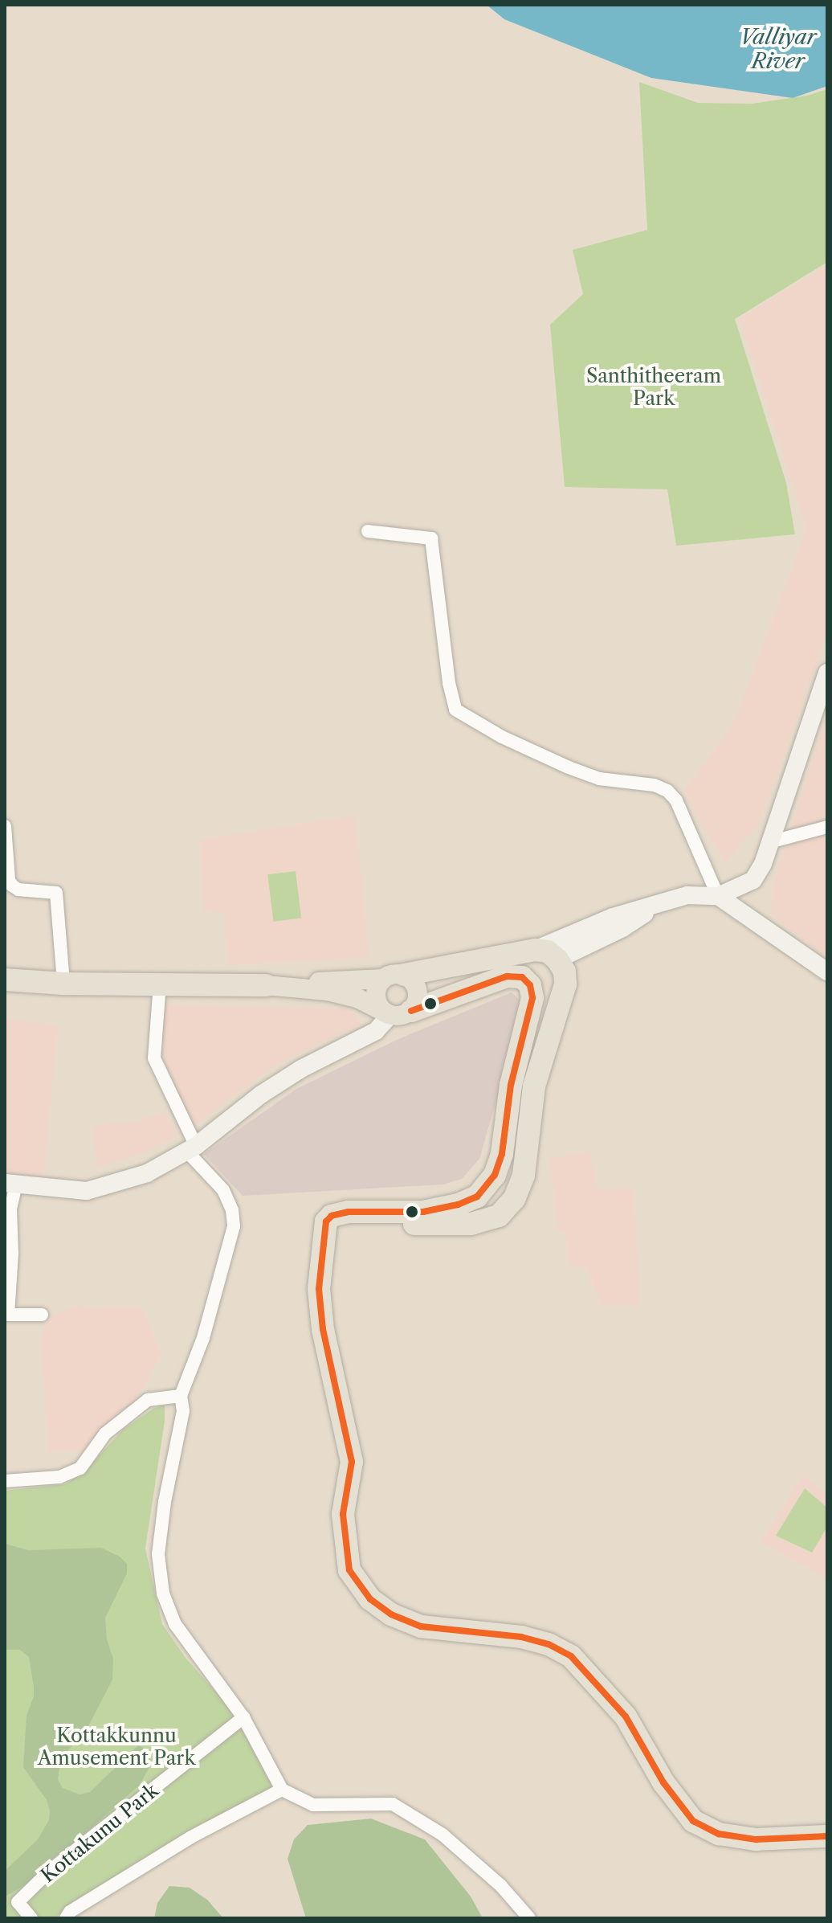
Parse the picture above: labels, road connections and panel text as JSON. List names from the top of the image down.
{
  "streets": {
    "street": ["Kottakunu Park"]
  },
  "water": ["Valliyar River"],
  "parks": ["Santhitheeram Park", "Kottakkunnu Amusement Park"]
}
